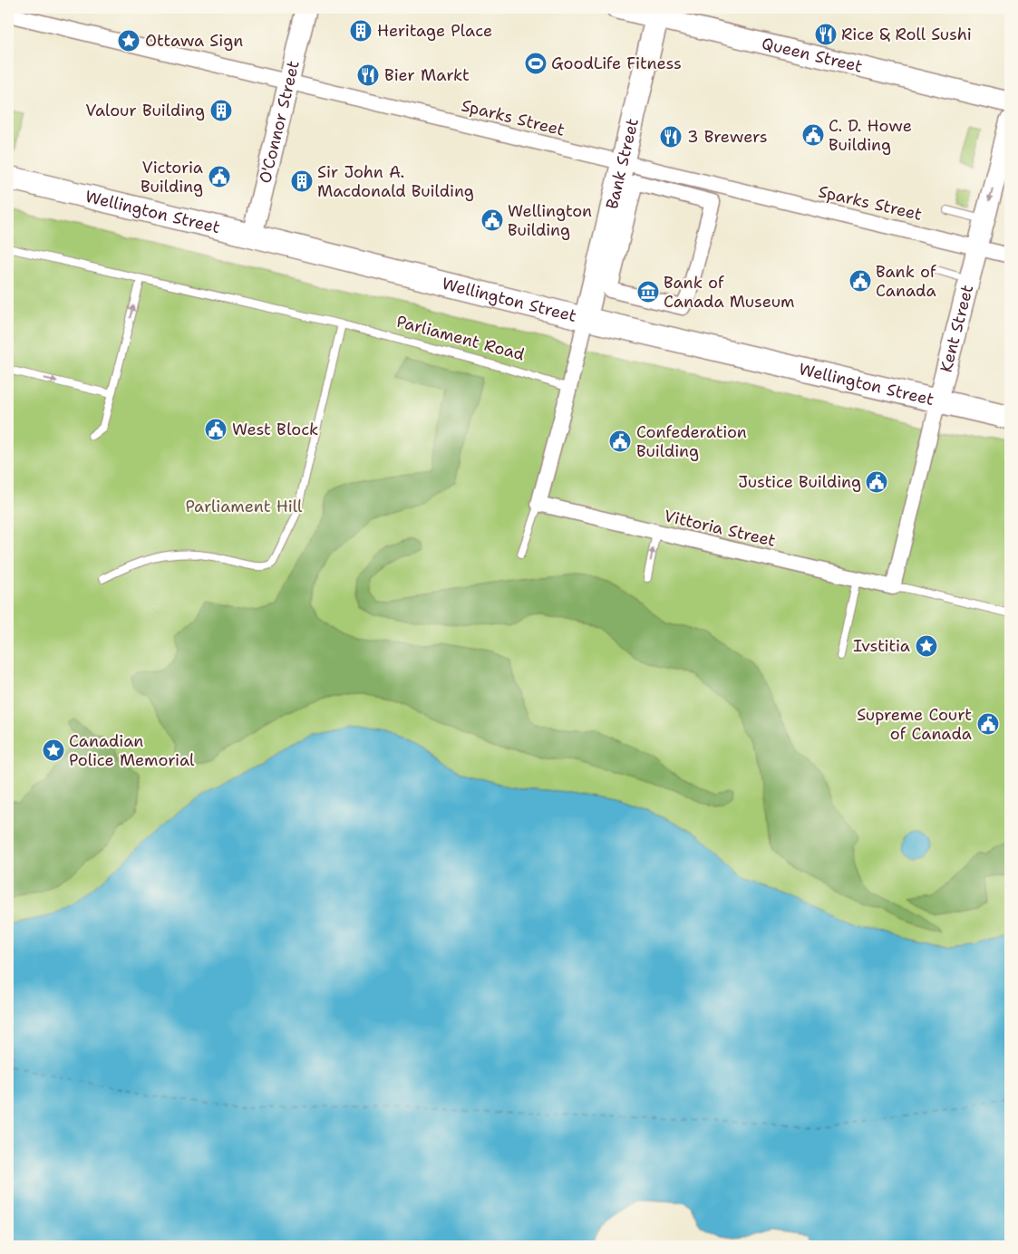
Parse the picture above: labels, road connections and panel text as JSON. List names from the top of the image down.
{
  "streets": {
    "main road": [
      "Queen Street",
      "O'Connor Street",
      "Bank Street",
      "Wellington Street",
      "Kent Street"
    ],
    "street": ["Sparks Street", "Vittoria Street"],
    "lane": ["Parliament Road"]
  },
  "crossings": [
    ["Queen Street", "Bank Street"],
    ["Sparks Street", "O'Connor Street"],
    ["Sparks Street", "Bank Street"],
    ["Sparks Street", "Kent Street"],
    ["O'Connor Street", "Wellington Street"],
    ["Bank Street", "Wellington Street"],
    ["Wellington Street", "Kent Street"],
    ["Kent Street", "Vittoria Street"]
  ],
  "parks": ["Parliament Hill"],
  "places": {
    "building": ["Heritage Place", "Valour Building", "Sir John A. Macdonald Building"],
    "restaurant": ["Rice & Roll Sushi", "Bier Markt", "3 Brewers"],
    "place": ["Ottawa Sign", "Ivstitia", "Canadian Police Memorial"],
    "sports": ["GoodLife Fitness"],
    "public building": [
      "C. D. Howe Building",
      "Victoria Building",
      "Wellington Building",
      "Bank of Canada",
      "West Block",
      "Confederation Building",
      "Justice Building",
      "Supreme Court of Canada"
    ],
    "museum": ["Bank of Canada Museum"]
  }
}
